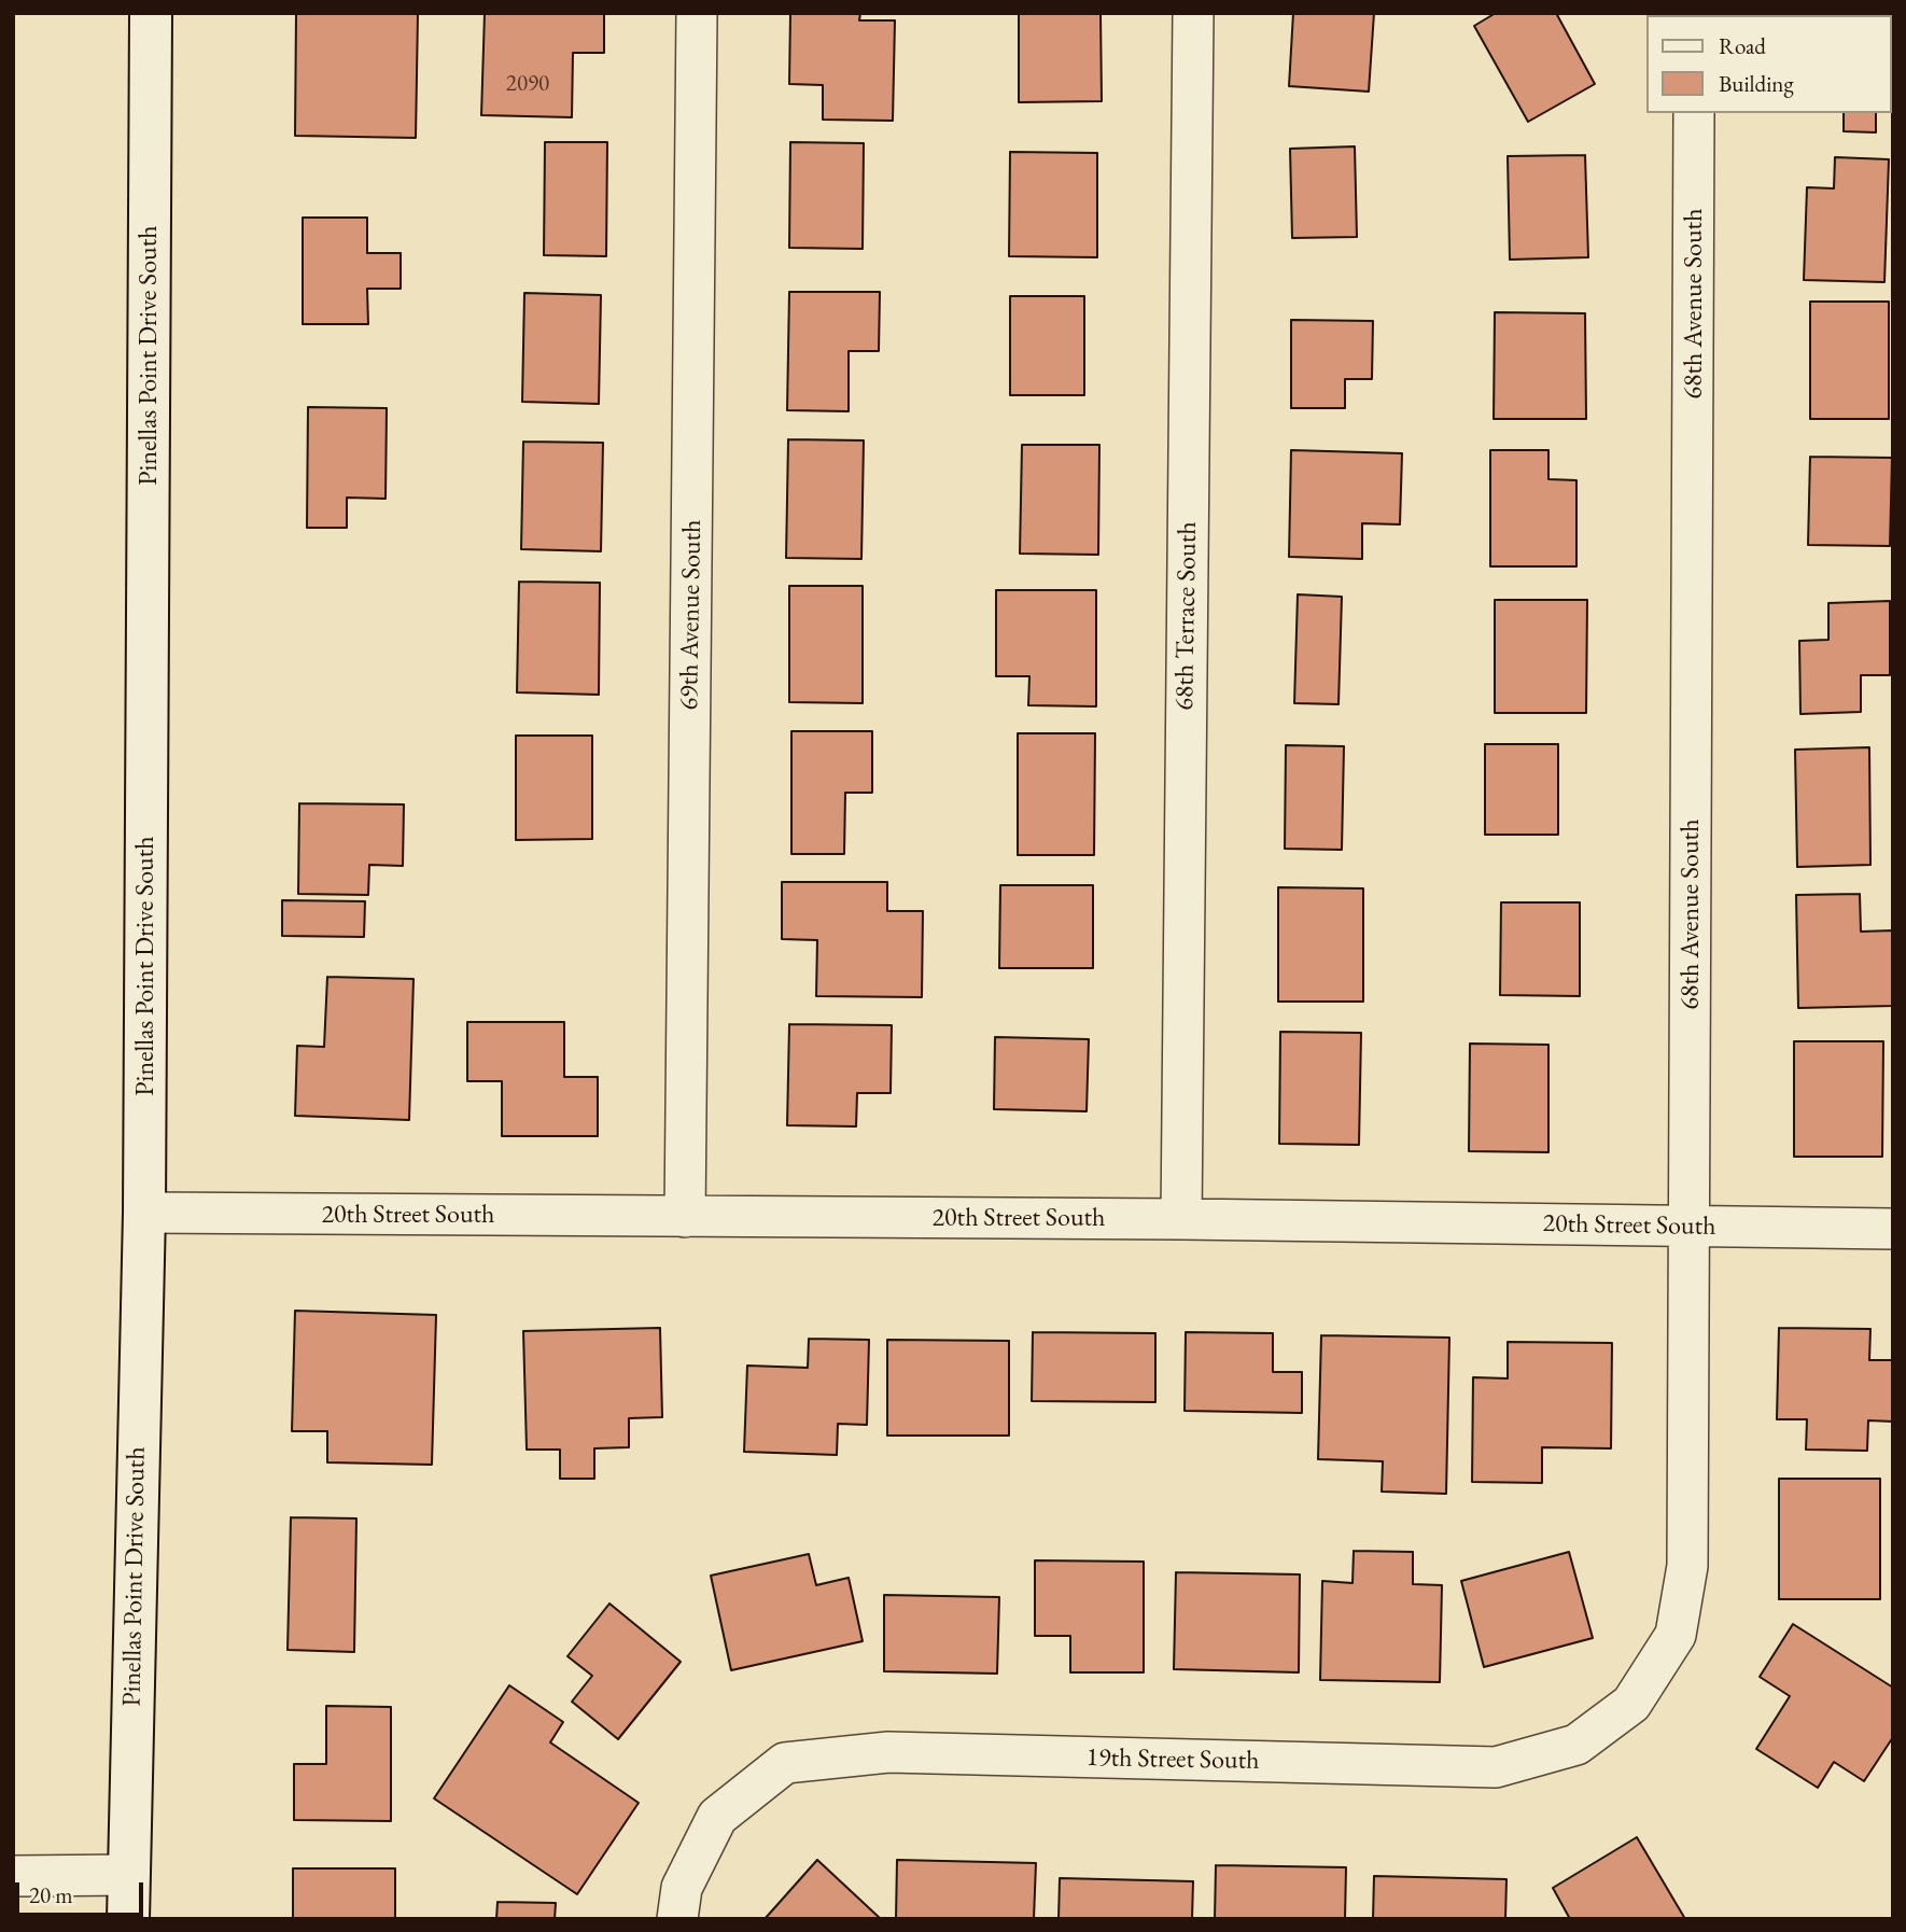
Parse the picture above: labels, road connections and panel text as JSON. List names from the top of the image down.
{
  "streets": {
    "street": [
      "68th Avenue South",
      "Pinellas Point Drive South",
      "69th Avenue South",
      "68th Terrace South",
      "20th Street South",
      "19th Street South"
    ]
  },
  "crossings": [
    ["68th Avenue South", "20th Street South"],
    ["68th Avenue South", "19th Street South"],
    ["Pinellas Point Drive South", "20th Street South"],
    ["69th Avenue South", "20th Street South"],
    ["68th Terrace South", "20th Street South"]
  ],
  "house_numbers": ["2090"],
  "legend": ["Road", "Building"],
  "scale_bar": "20 m"
}
